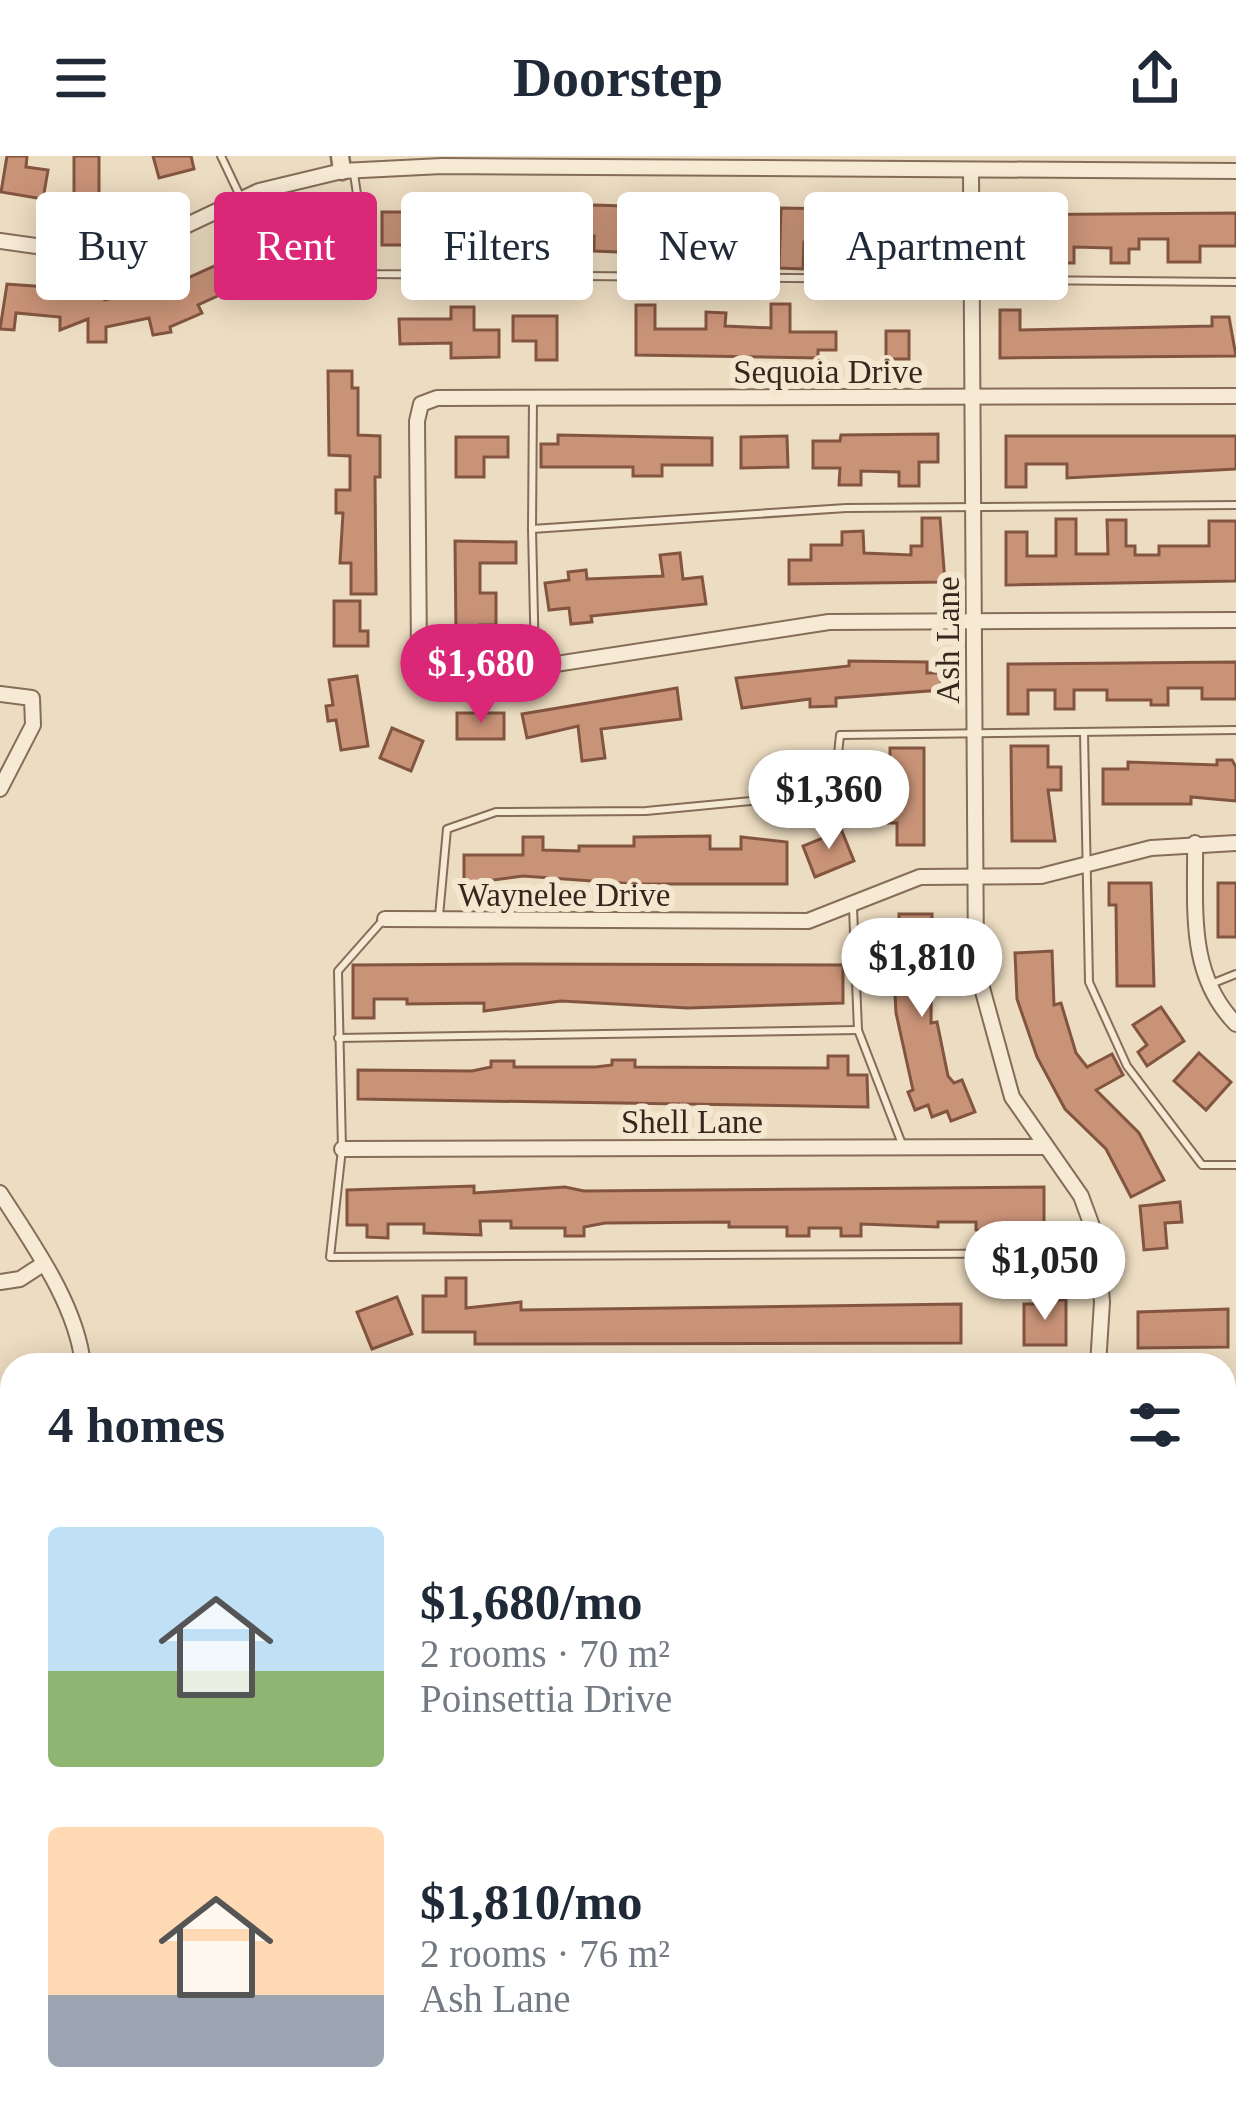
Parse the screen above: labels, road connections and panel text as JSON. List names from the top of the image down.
{
  "streets": {
    "street": [
      "Sequoia Drive",
      "Ash Lane",
      "Waynelee Drive",
      "Shell Lane"
    ]
  },
  "crossings": [
    ["Sequoia Drive", "Ash Lane"],
    ["Ash Lane", "Waynelee Drive"],
    ["Ash Lane", "Shell Lane"]
  ],
  "page": {
    "header": "Doorstep",
    "chip": [
      "Buy",
      "Rent",
      "Filters",
      "New",
      "Apartment"
    ],
    "price": [
      "$1,680",
      "$1,360",
      "$1,810",
      "$1,050"
    ],
    "heading": "4 homes",
    "list": [
      {
        "name": "$1,680/mo",
        "note": "2 rooms · 70 m² · Poinsettia Drive"
      },
      {
        "name": "$1,810/mo",
        "note": "2 rooms · 76 m² · Ash Lane"
      }
    ]
  }
}
